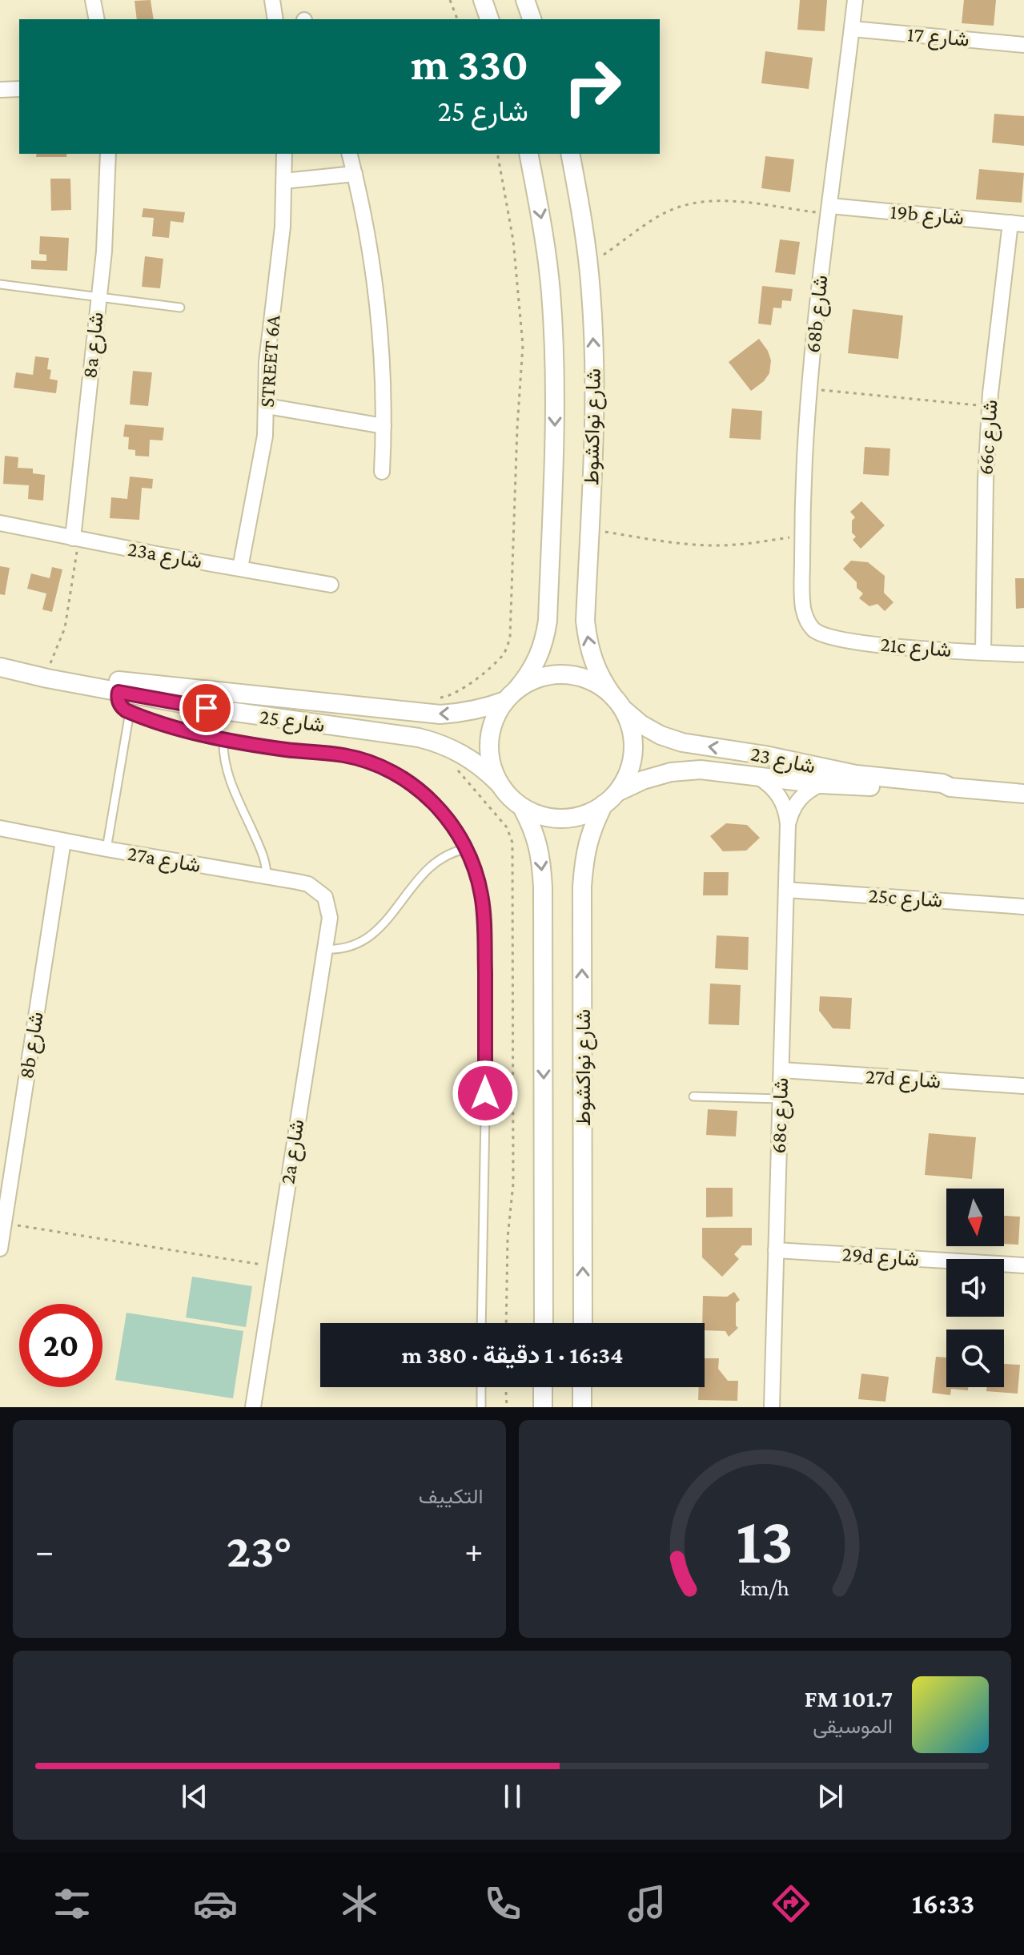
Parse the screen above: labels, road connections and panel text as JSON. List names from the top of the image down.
{
  "streets": {
    "street": [
      "شارع 17",
      "19b شارع",
      "68b شارع",
      "8a شارع",
      "STREET 6A",
      "شارع نواكشوط",
      "66c شارع",
      "23a شارع",
      "21c شارع",
      "شارع 25",
      "شارع 23",
      "27a شارع",
      "25c شارع",
      "8b شارع",
      "27d شارع",
      "68c شارع",
      "2a شارع",
      "29d شارع"
    ]
  },
  "crossings": [
    ["شارع 17", "68b شارع"],
    ["19b شارع", "68b شارع"],
    ["19b شارع", "66c شارع"],
    ["68b شارع", "21c شارع"],
    ["8a شارع", "23a شارع"],
    ["STREET 6A", "23a شارع"],
    ["شارع نواكشوط", "شارع 25"],
    ["شارع نواكشوط", "شارع 23"],
    ["66c شارع", "21c شارع"],
    ["شارع 25", "شارع 23"],
    ["شارع 23", "68c شارع"],
    ["27a شارع", "8b شارع"],
    ["27a شارع", "2a شارع"],
    ["25c شارع", "68c شارع"],
    ["27d شارع", "68c شارع"],
    ["68c شارع", "29d شارع"]
  ],
  "north": "bottom",
  "page": {
    "turn": ["330 m", "شارع 25"],
    "limit": "20",
    "trip": "16:34 · 1 دقيقة · 380 m",
    "tile": "التكييف",
    "heat": ["−", "23°", "+"],
    "song": ["101.7 FM", "الموسيقى"],
    "tabs": "16:33",
    "gauge": ["13", "km/h"]
  }
}
